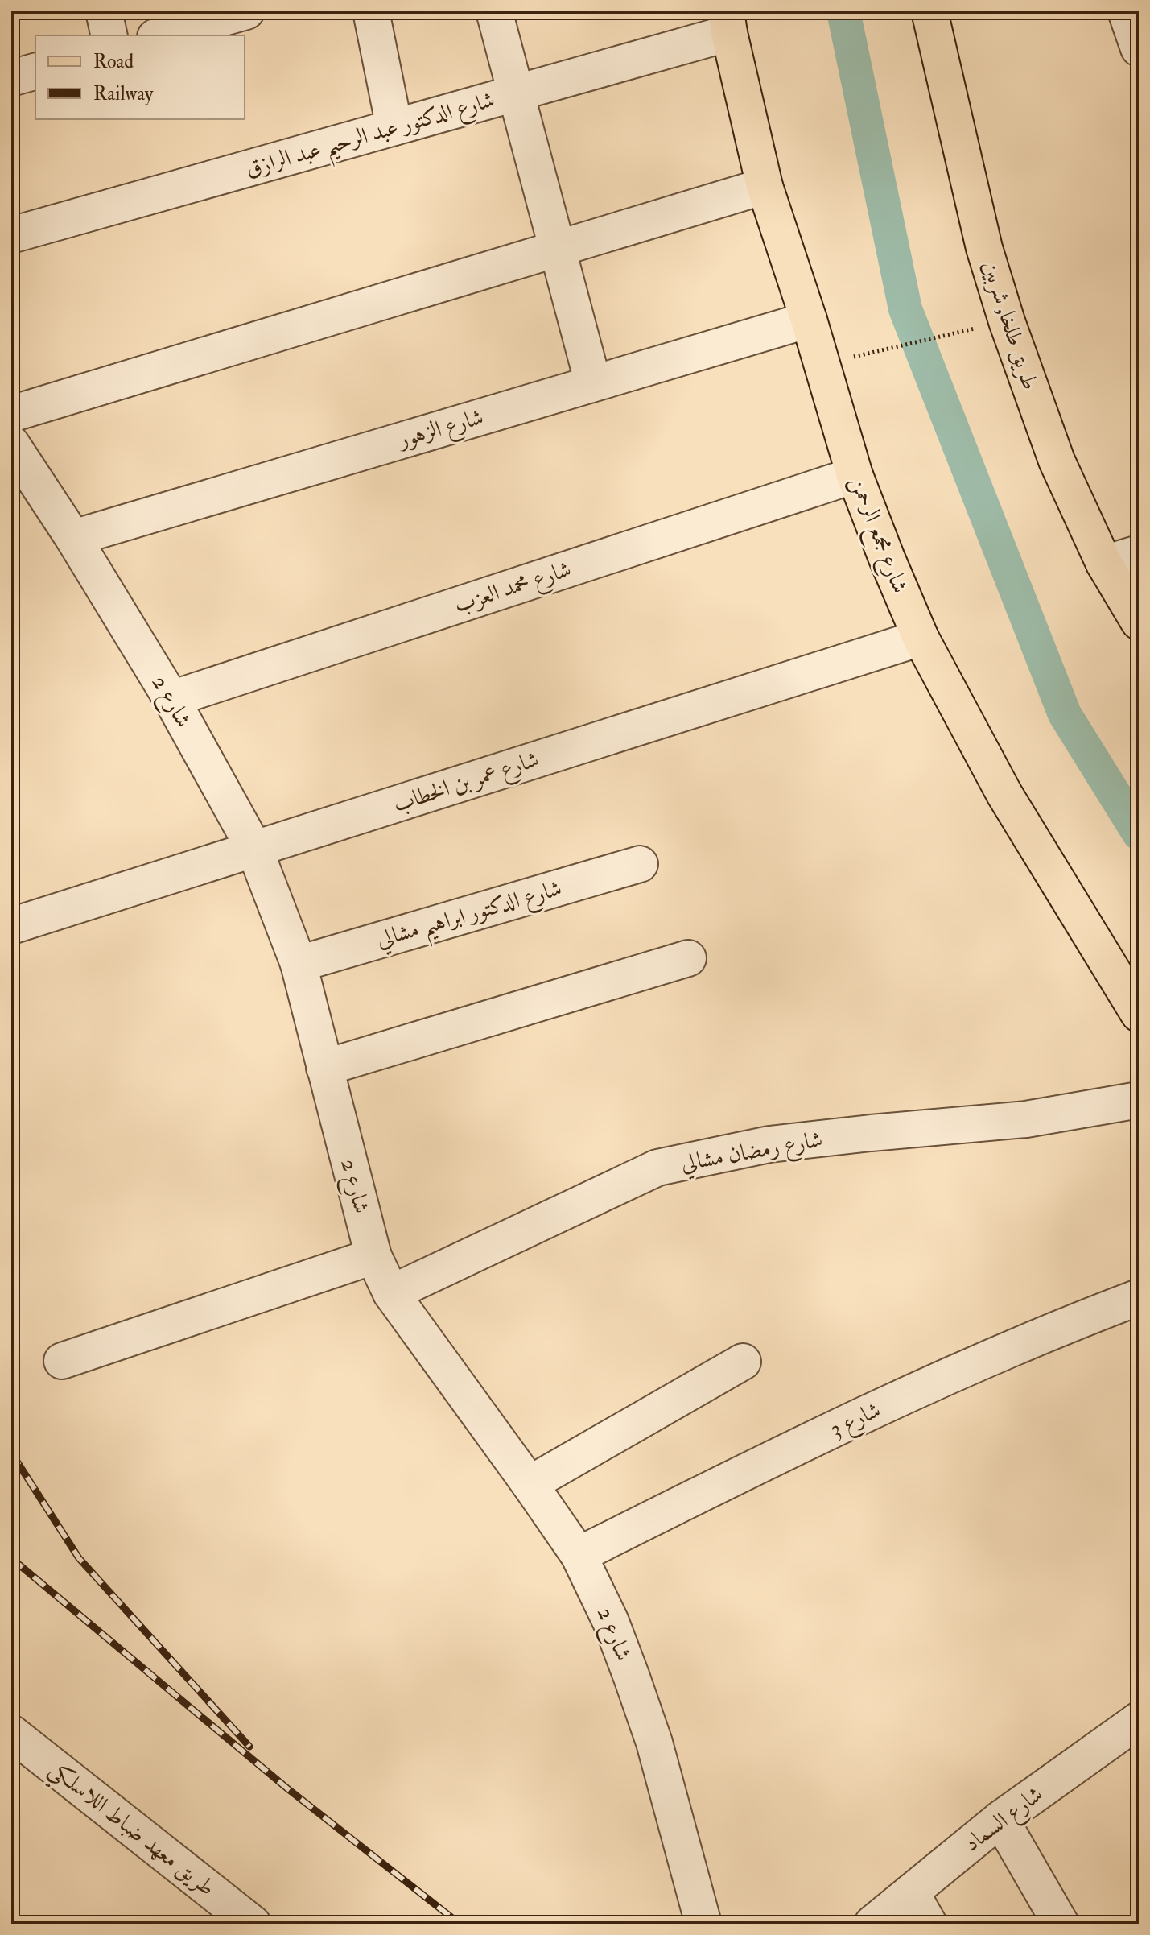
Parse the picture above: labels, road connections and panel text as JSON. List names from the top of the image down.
{
  "streets": {
    "main road": ["طريق طلخا, شربين", "شارع مجمع الرحمن"],
    "street": [
      "شارع الدكتور عبد الرحيم عبد الرازق",
      "شارع الزهور",
      "شارع محمد العزب",
      "شارع 2",
      "شارع عمر بن الخطاب",
      "شارع الدكتور ابراهيم مشالي",
      "شارع رمضان مشالي",
      "شارع 3",
      "شارع السماد",
      "طريق معهد ضباط اللاسلكي"
    ]
  },
  "crossings": [
    ["شارع الدكتور عبد الرحيم عبد الرازق", "شارع مجمع الرحمن"],
    ["شارع الزهور", "شارع مجمع الرحمن"],
    ["شارع الزهور", "شارع 2"],
    ["شارع مجمع الرحمن", "شارع محمد العزب"],
    ["شارع مجمع الرحمن", "شارع عمر بن الخطاب"],
    ["شارع محمد العزب", "شارع 2"],
    ["شارع 2", "شارع عمر بن الخطاب"],
    ["شارع 2", "شارع الدكتور ابراهيم مشالي"],
    ["شارع 2", "شارع رمضان مشالي"],
    ["شارع 2", "شارع 3"]
  ],
  "legend": ["Road", "Railway"]
}
